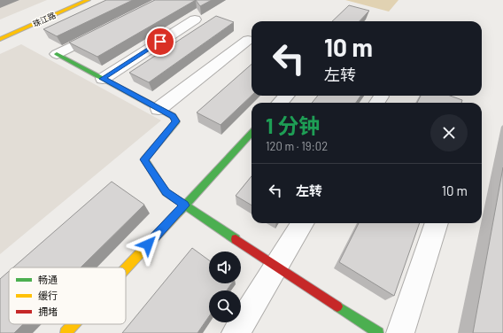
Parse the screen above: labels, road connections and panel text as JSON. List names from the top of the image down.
{
  "streets": {
    "street": ["珠江路"]
  },
  "legend": ["畅通", "缓行", "拥堵"],
  "page": {
    "turn": ["10 m", "左转"],
    "heading": ["1 分钟", "120 m · 19:02"],
    "list": [
      {
        "name": "左转",
        "value": "10 m"
      }
    ]
  }
}
